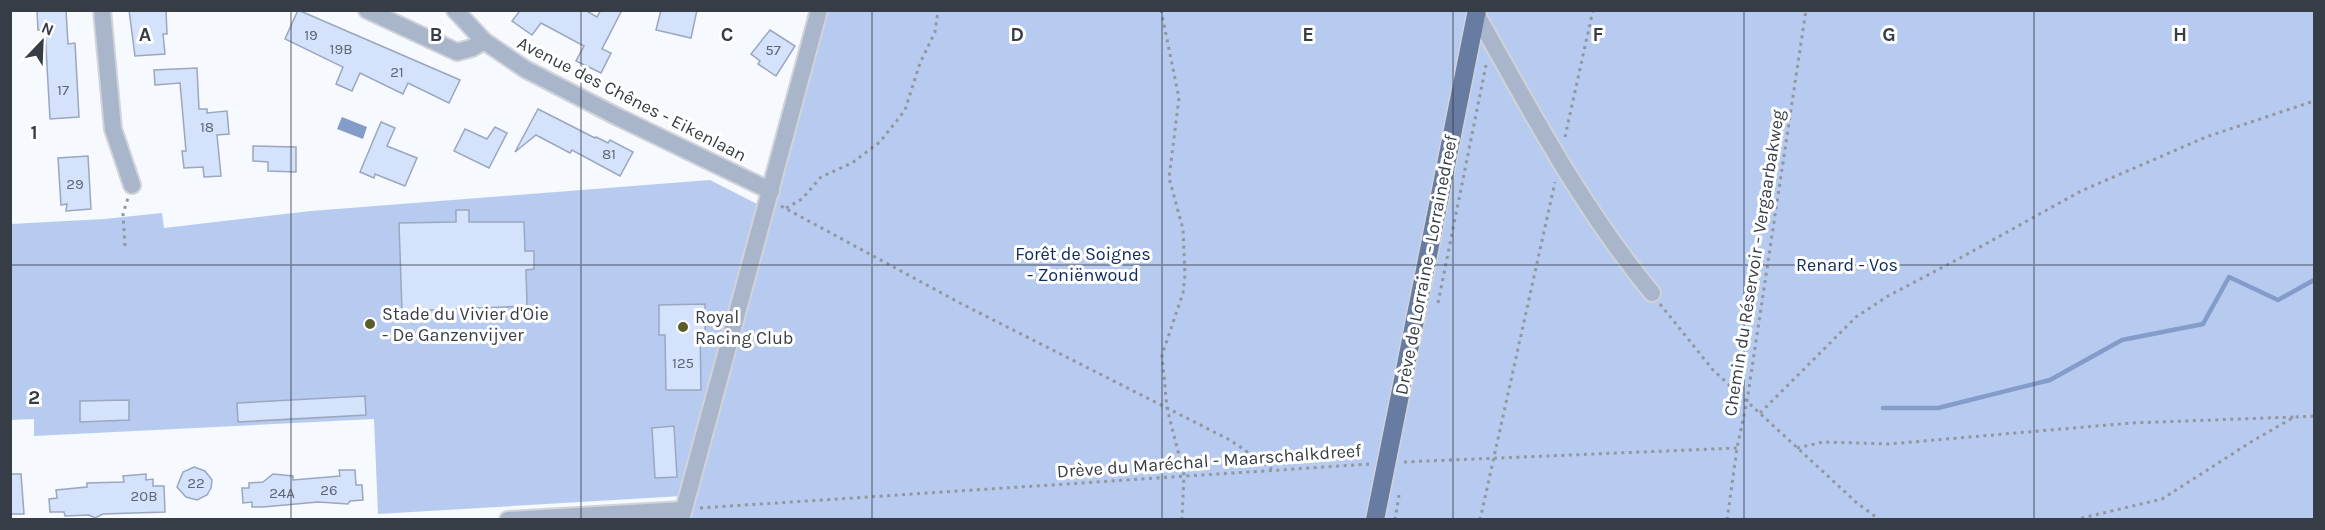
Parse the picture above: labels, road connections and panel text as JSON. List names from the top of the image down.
{
  "streets": {
    "main road": ["Drève de Lorraine - Lorrainedreef"],
    "street": ["Avenue des Chênes - Eikenlaan"],
    "path": ["Chemin du Réservoir - Vergaarbakweg", "Drève du Maréchal - Maarschalkdreef"]
  },
  "crossings": [
    ["Chemin du Réservoir - Vergaarbakweg", "Drève du Maréchal - Maarschalkdreef"],
    ["Drève de Lorraine - Lorrainedreef", "Drève du Maréchal - Maarschalkdreef"]
  ],
  "parks": ["Forêt de Soignes - Zoniënwoud", "Renard - Vos"],
  "places": ["Stade du Vivier d'Oie - De Ganzenvijver", "Royal Racing Club"],
  "house_numbers": [
    "19",
    "19B",
    "57",
    "21",
    "17",
    "18",
    "81",
    "29",
    "125",
    "22",
    "26",
    "24A",
    "20B"
  ],
  "north": "top right",
  "grid": {
    "columns": [
      "A",
      "B",
      "C",
      "D",
      "E",
      "F",
      "G",
      "H"
    ],
    "rows": ["1", "2"]
  }
}
